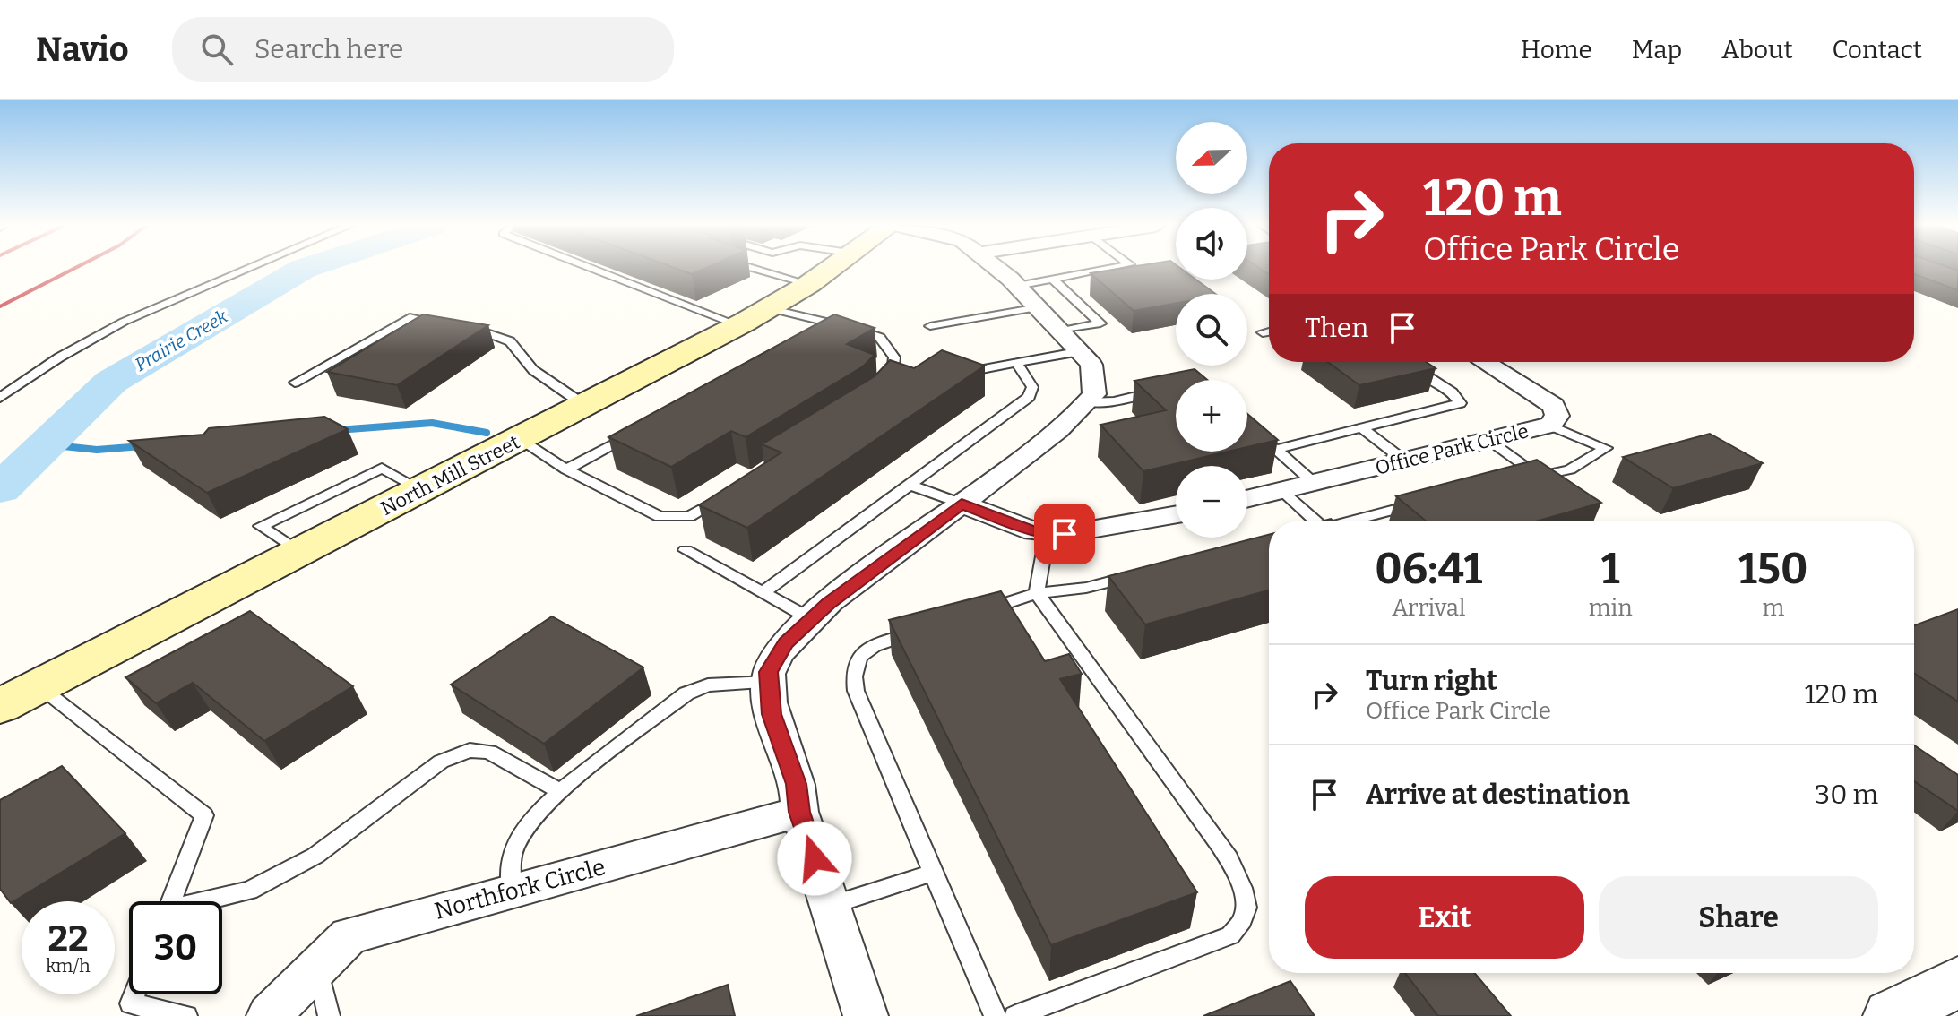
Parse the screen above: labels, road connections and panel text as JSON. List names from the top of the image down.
{
  "streets": {
    "main road": ["North Mill Street"],
    "street": ["Office Park Circle", "Northfork Circle"]
  },
  "water": ["Prairie Creek"],
  "north": "left",
  "page": {
    "header": "Navio",
    "search": "Search here",
    "nav": [
      "Home",
      "Map",
      "About",
      "Contact"
    ],
    "map_buttons": ["+", "−"],
    "turn": ["120 m", "Office Park Circle"],
    "then": "Then",
    "eta": [
      "06:41",
      "Arrival",
      "1",
      "min",
      "150",
      "m"
    ],
    "list": [
      {
        "name": "Turn right",
        "note": "Office Park Circle",
        "value": "120 m"
      },
      {
        "name": "Arrive at destination",
        "value": "30 m"
      }
    ],
    "buttons": ["Exit", "Share"],
    "speed": "22 km/h",
    "limit": "30"
  }
}
